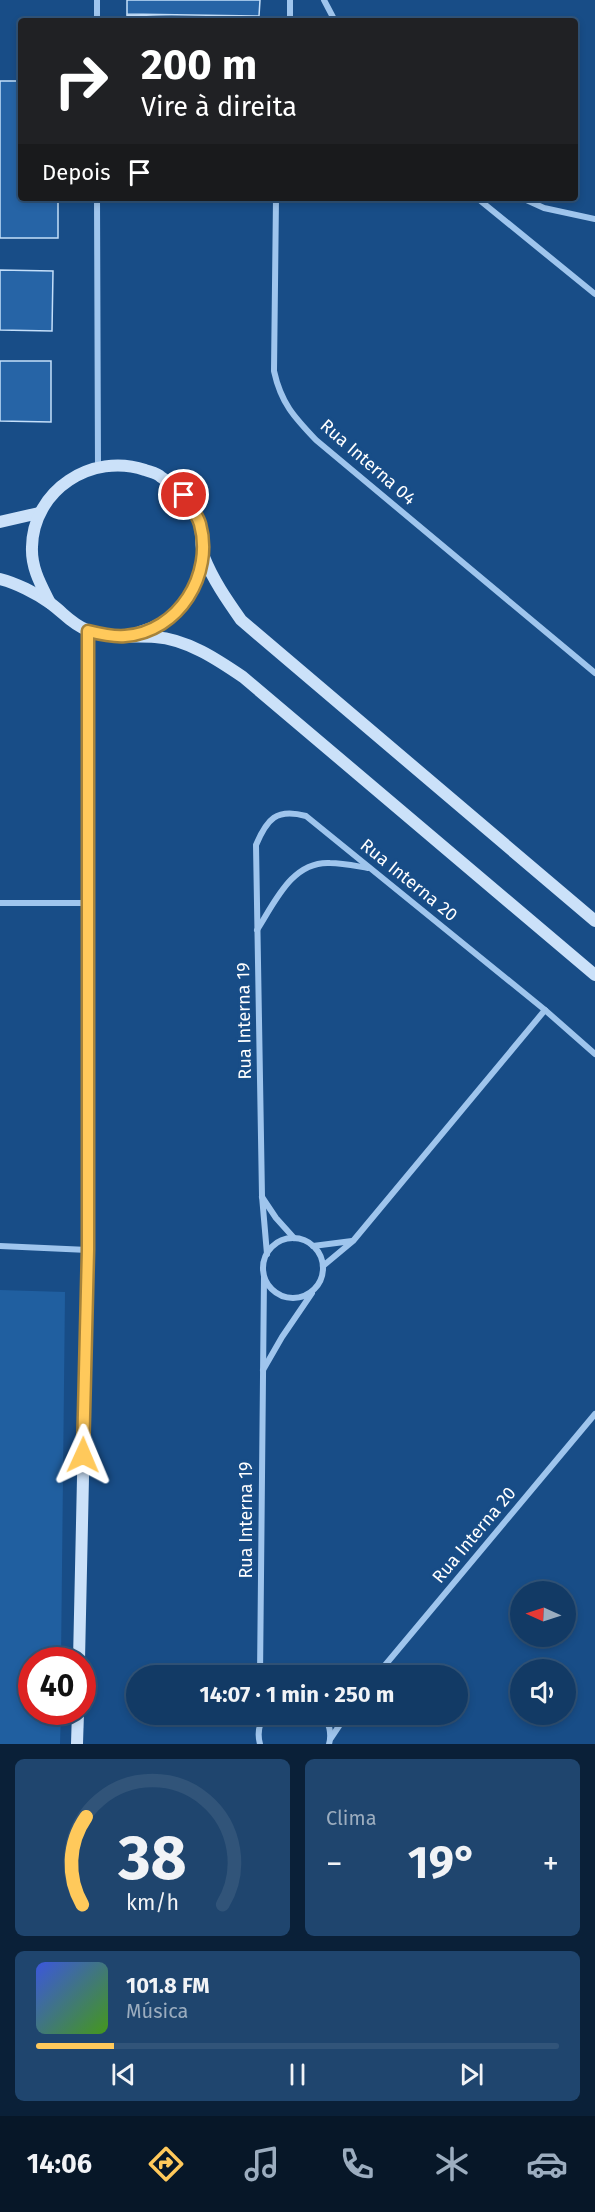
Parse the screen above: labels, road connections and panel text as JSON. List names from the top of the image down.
{
  "streets": {
    "street": ["Rua Interna 04", "Rua Interna 20", "Rua Interna 19"]
  },
  "crossings": [
    ["Rua Interna 20", "Rua Interna 19"]
  ],
  "north": "left",
  "page": {
    "turn": ["200 m", "Vire à direita"],
    "then": "Depois",
    "limit": "40",
    "trip": "14:07 · 1 min · 250 m",
    "tile": "Clima",
    "heat": ["−", "19°", "+"],
    "song": ["101.8 FM", "Música"],
    "tabs": "14:06",
    "gauge": ["38", "km/h"]
  }
}
